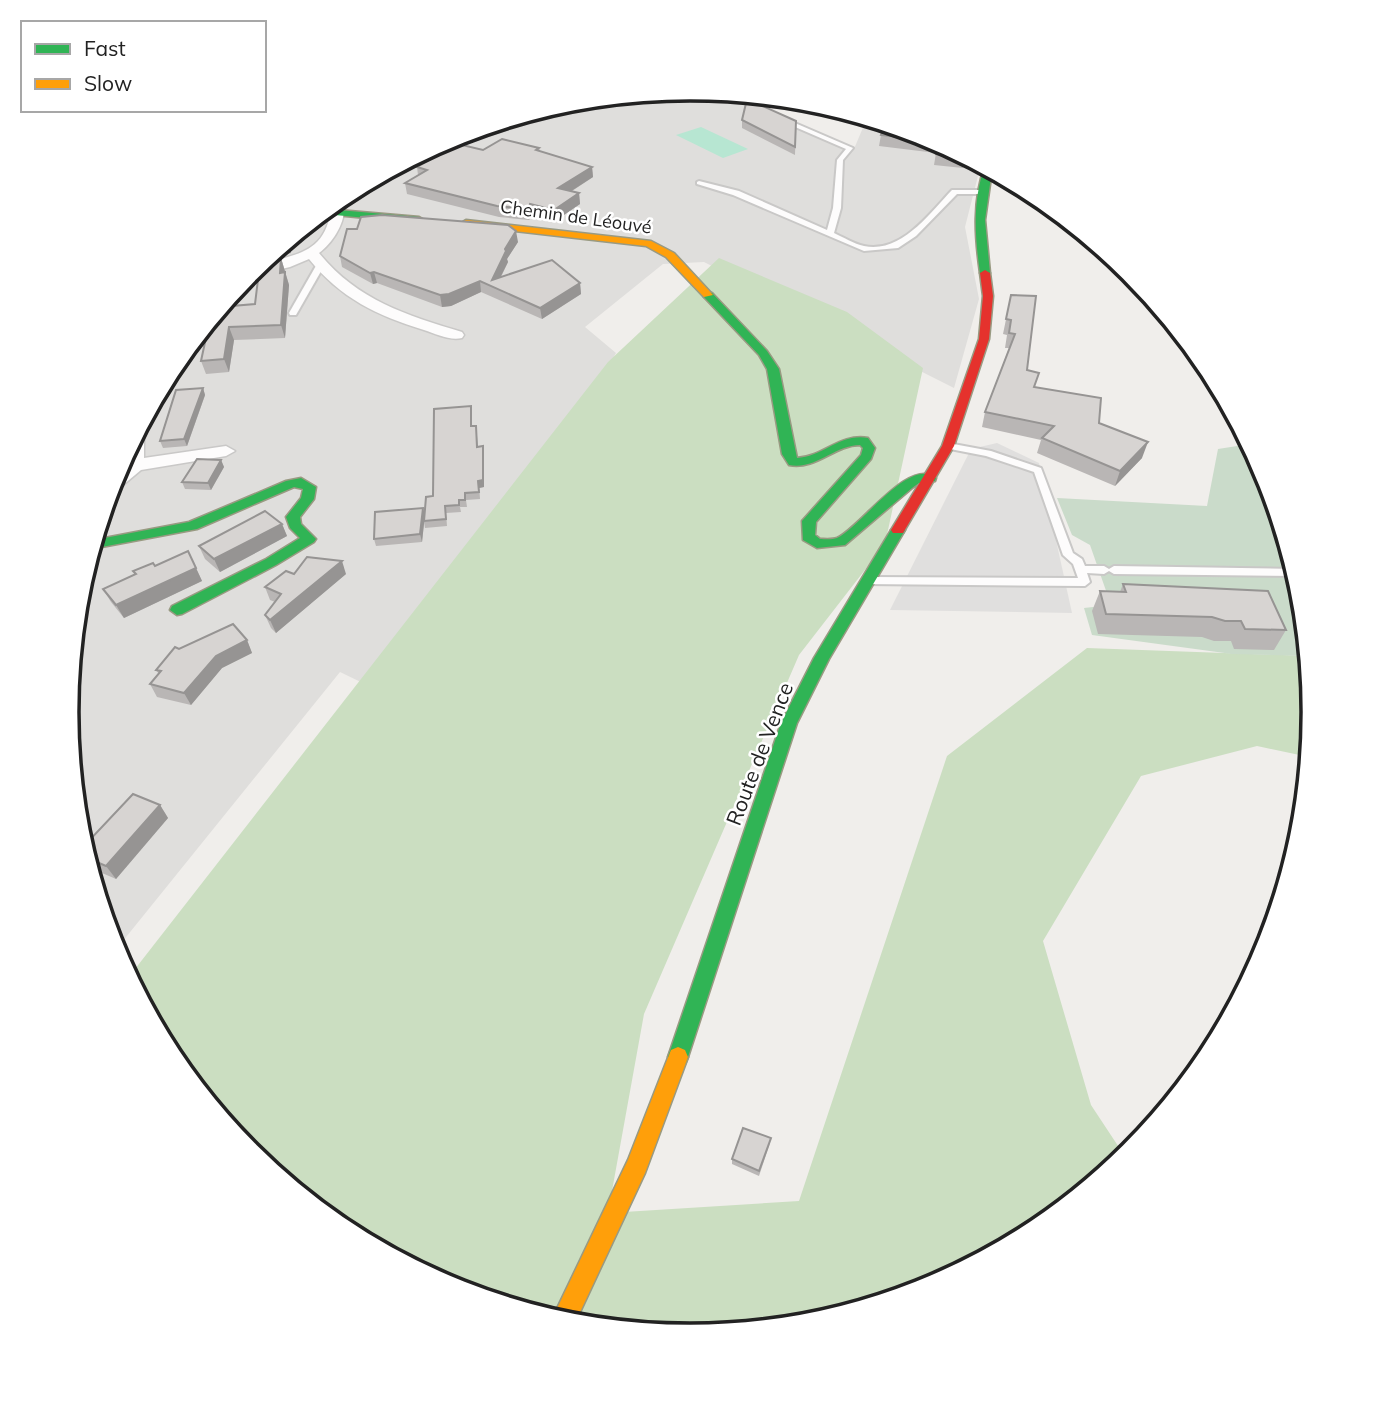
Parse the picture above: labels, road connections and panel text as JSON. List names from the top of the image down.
{
  "streets": {
    "street": ["Chemin de Léouvé", "Route de Vence"]
  },
  "crossings": [
    ["Chemin de Léouvé", "Route de Vence"]
  ],
  "legend": ["Fast", "Slow"]
}
